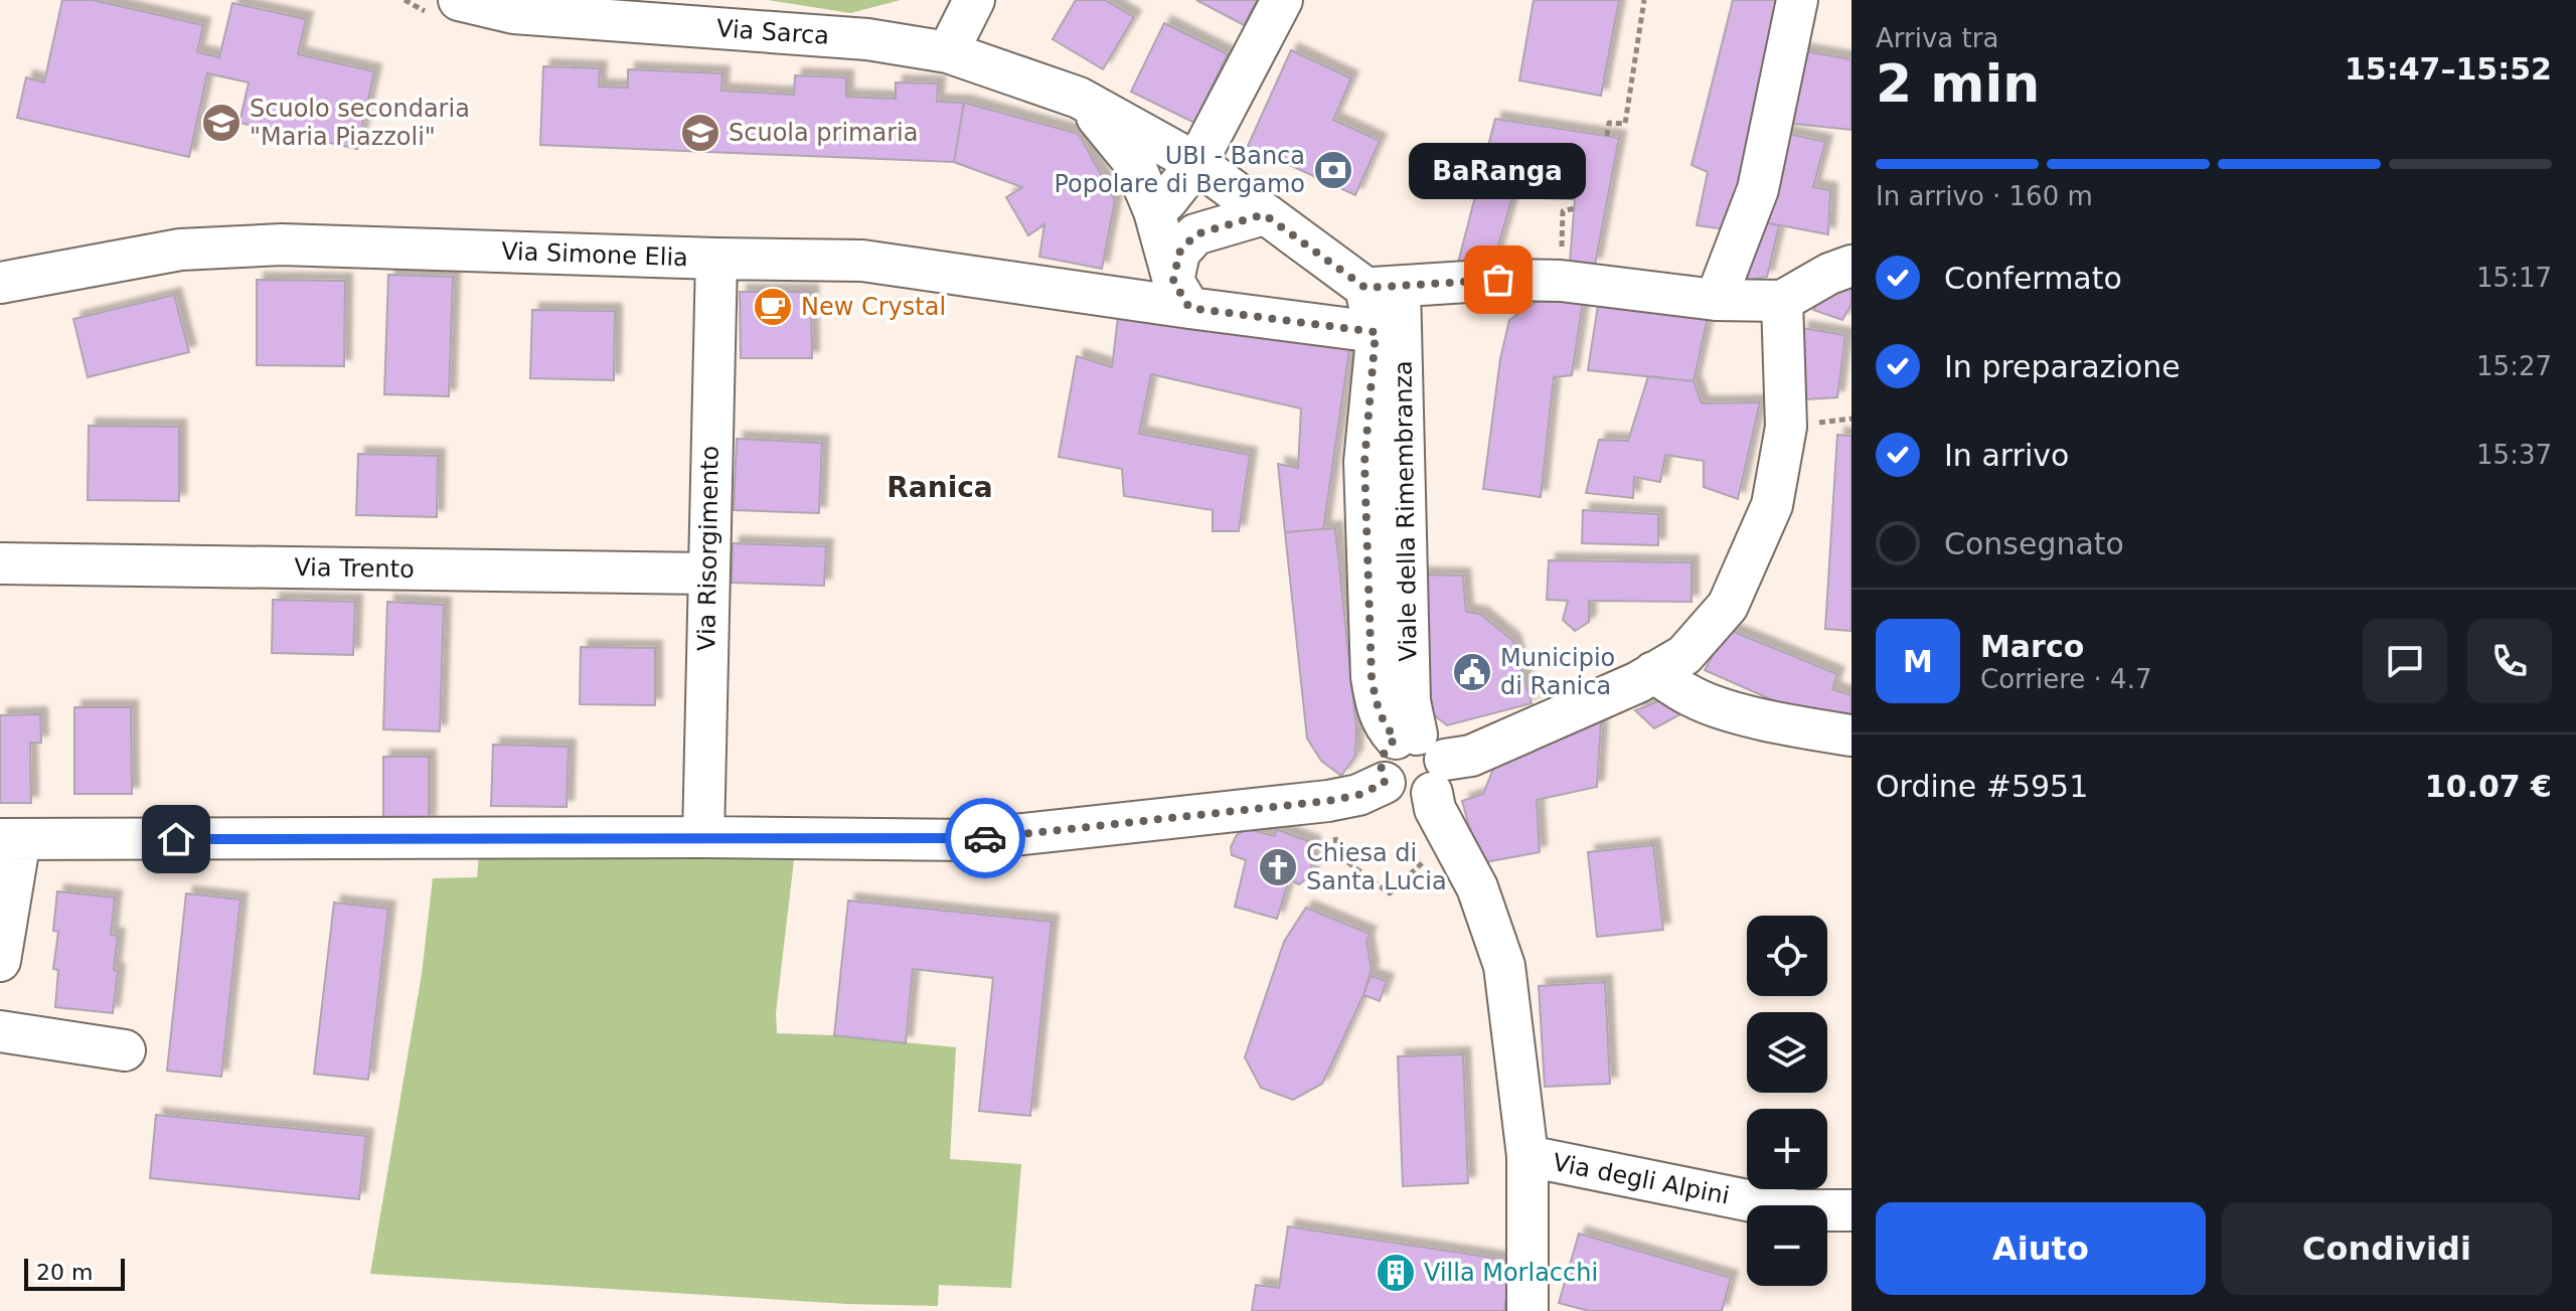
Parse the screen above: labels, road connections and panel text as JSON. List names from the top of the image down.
{
  "streets": {
    "street": [
      "Via Sarca",
      "Via Simone Elia",
      "Viale della Rimembranza",
      "Via Risorgimento",
      "Via Trento",
      "Via degli Alpini"
    ]
  },
  "crossings": [
    ["Via Sarca", "Viale della Rimembranza"],
    ["Via Simone Elia", "Via Risorgimento"],
    ["Via Risorgimento", "Via Trento"]
  ],
  "districts": ["Ranica"],
  "places": {
    "school or university": ["Scuolo secondaria \"Maria Piazzoli\"", "Scuola primaria"],
    "bank": ["UBI - Banca Popolare di Bergamo"],
    "other": ["BaRanga"],
    "cafe": ["New Crystal"],
    "public building": ["Municipio di Ranica"],
    "church": ["Chiesa di Santa Lucia"],
    "building": ["Villa Morlacchi"]
  },
  "scale_bar": "20 m",
  "page": {
    "heading": ["2 min", "Arriva tra", "15:47–15:52"],
    "panel": [
      "Marco",
      "Corriere · 4.7",
      "Ordine #5951",
      "10.07 €"
    ],
    "bar": "In arrivo · 160 m",
    "bubble": "BaRanga",
    "list": [
      ["Confermato", "15:17"],
      ["In preparazione", "15:27"],
      ["In arrivo", "15:37"],
      "Consegnato"
    ],
    "round": "M",
    "map_buttons": ["+", "−"],
    "buttons": ["Aiuto", "Condividi"],
    "scale": "20 m"
  }
}
